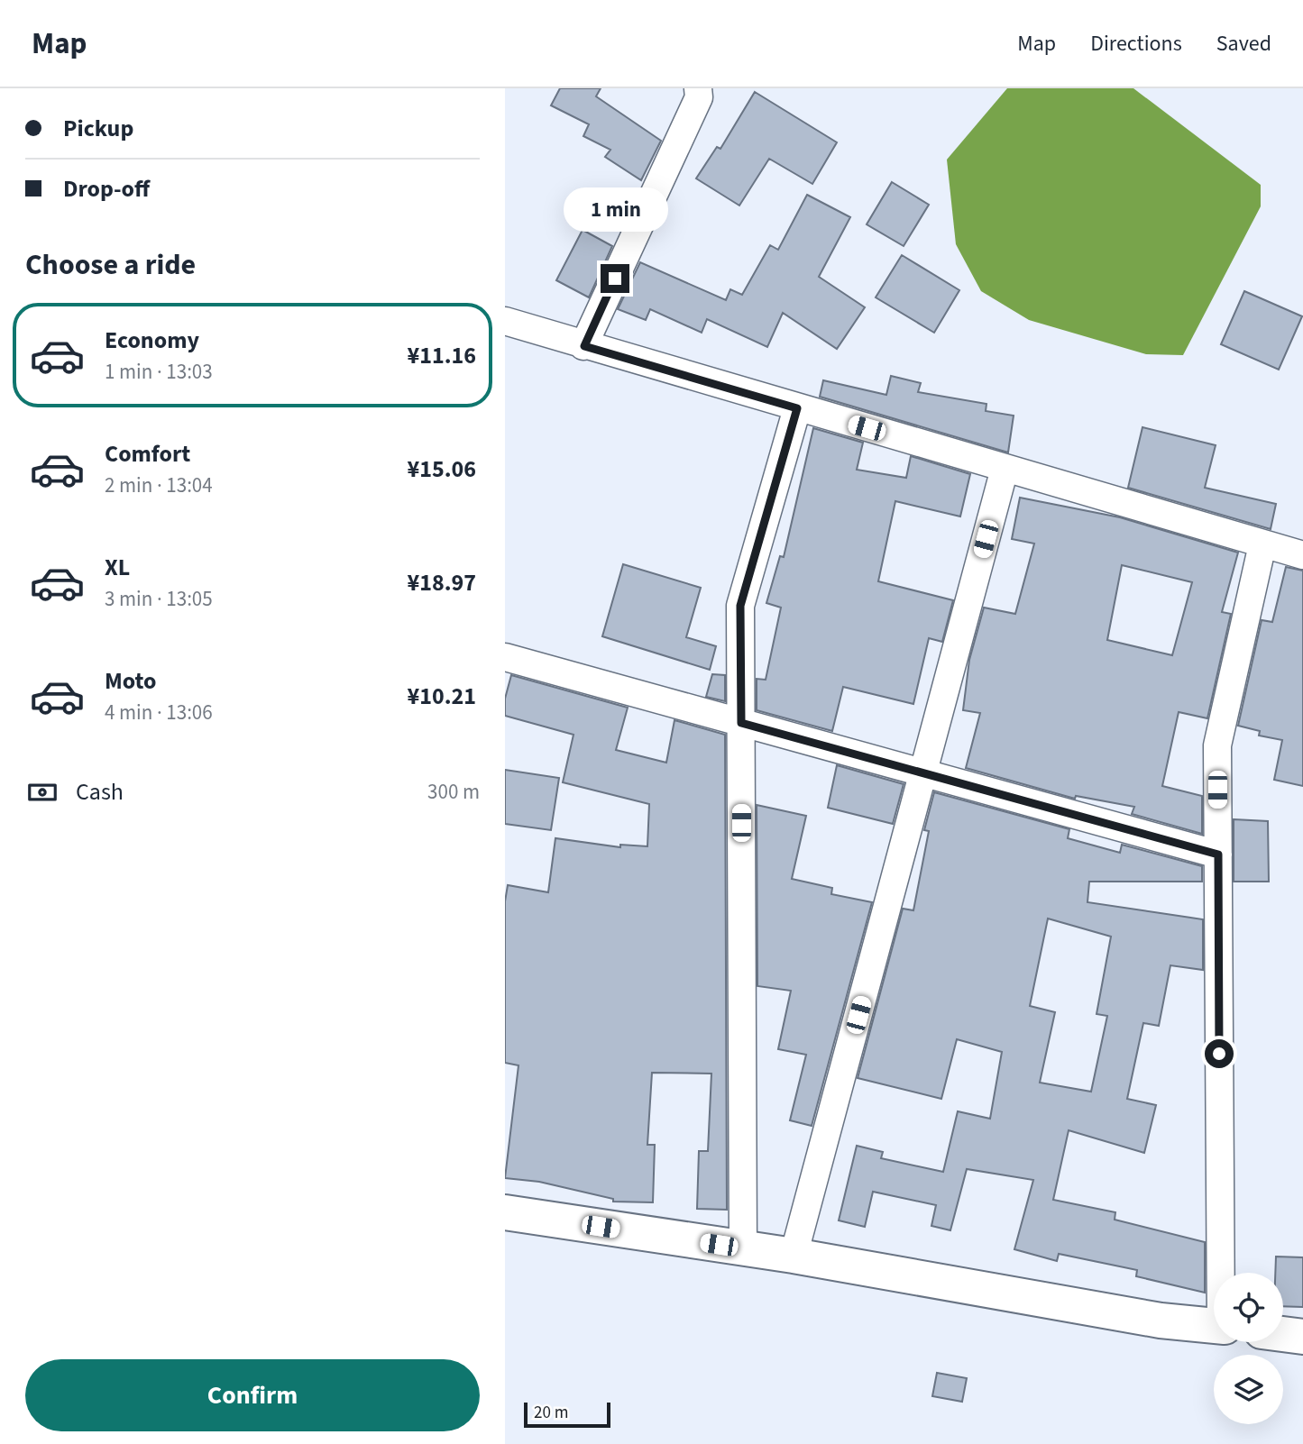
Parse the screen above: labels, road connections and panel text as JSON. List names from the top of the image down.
{
  "scale_bar": "20 m",
  "page": {
    "header": "Map",
    "nav": ["Map", "Directions", "Saved"],
    "banner": ["Pickup", "Drop-off"],
    "bubble": "1 min",
    "heading": "Choose a ride",
    "list": [
      {
        "name": "Economy",
        "note": "1 min · 13:03",
        "value": "¥11.16"
      },
      {
        "name": "Comfort",
        "note": "2 min · 13:04",
        "value": "¥15.06"
      },
      {
        "name": "XL",
        "note": "3 min · 13:05",
        "value": "¥18.97"
      },
      {
        "name": "Moto",
        "note": "4 min · 13:06",
        "value": "¥10.21"
      }
    ],
    "pay": ["Cash", "300 m"],
    "buttons": "Confirm",
    "scale": "20 m"
  }
}
